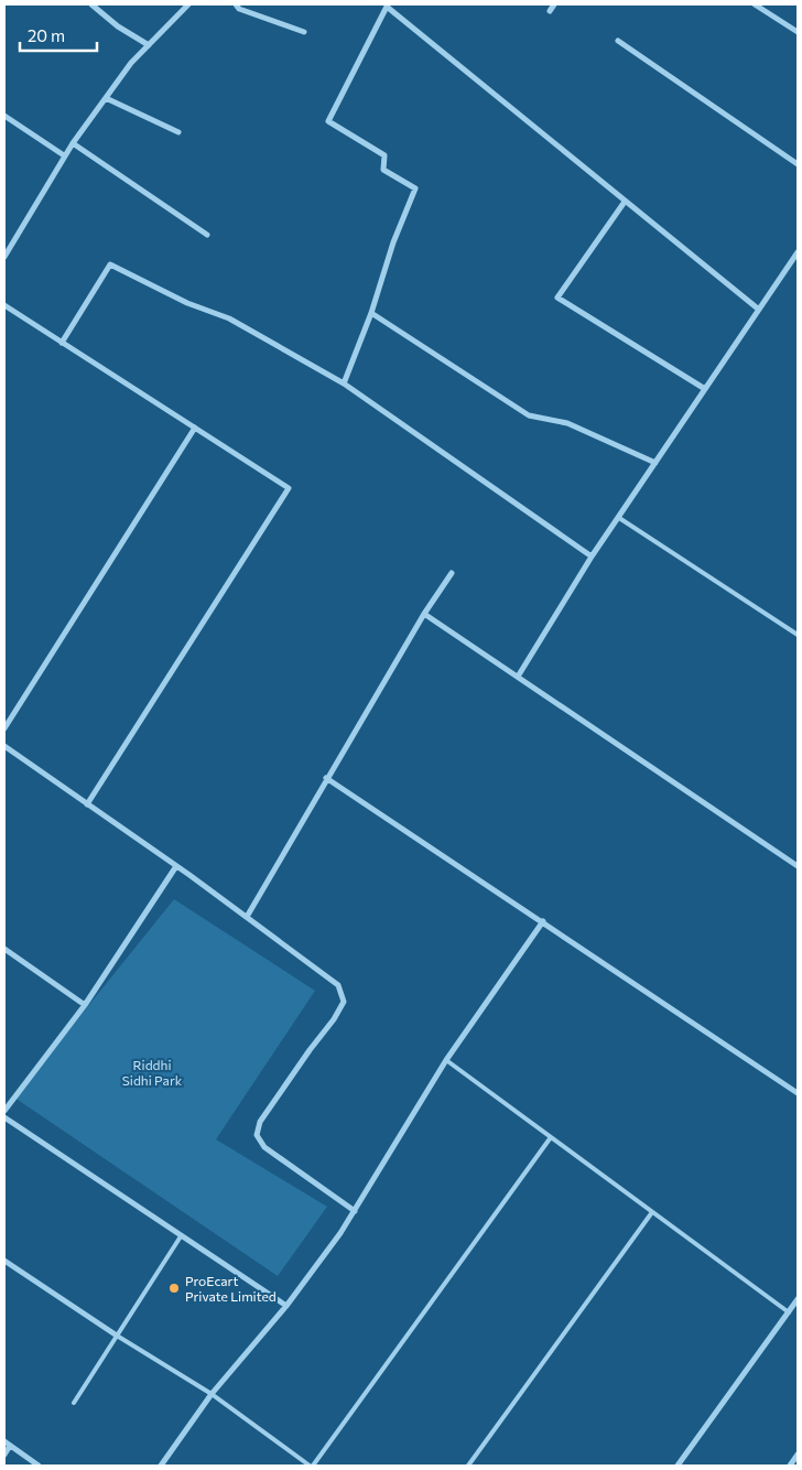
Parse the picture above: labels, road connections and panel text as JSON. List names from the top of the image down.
{
  "parks": ["Riddhi Sidhi Park"],
  "places": ["ProEcart Private Limited"],
  "scale_bar": "20 m"
}
